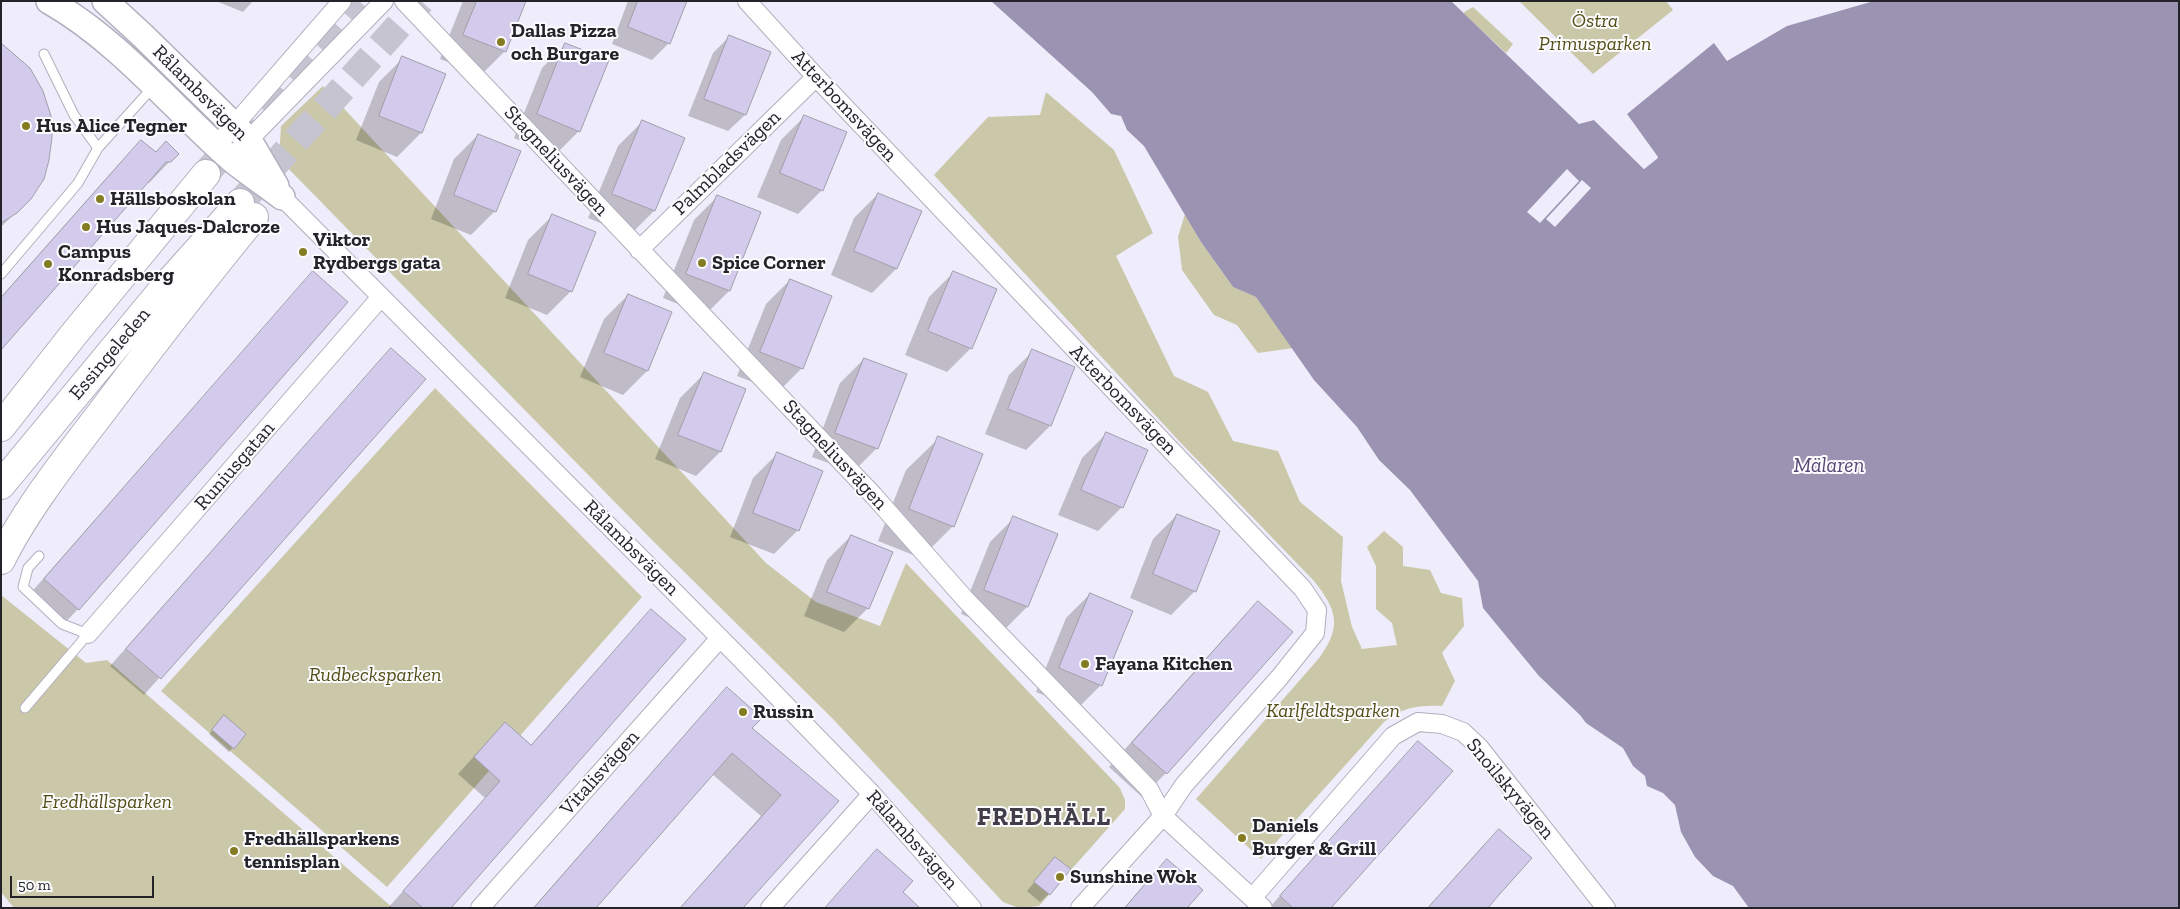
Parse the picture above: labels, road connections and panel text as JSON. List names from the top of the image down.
{
  "streets": {
    "highway": ["Essingeleden"],
    "street": [
      "Rålambsvägen",
      "Atterbomsvägen",
      "Stagneliusvägen",
      "Palmbladsvägen",
      "Runiusgatan",
      "Vitalisvägen",
      "Snoilskyvägen"
    ]
  },
  "crossings": [
    ["Rålambsvägen", "Runiusgatan"],
    ["Rålambsvägen", "Vitalisvägen"],
    ["Atterbomsvägen", "Stagneliusvägen"],
    ["Atterbomsvägen", "Palmbladsvägen"],
    ["Stagneliusvägen", "Palmbladsvägen"],
    ["Stagneliusvägen", "Snoilskyvägen"]
  ],
  "districts": ["FREDHÄLL"],
  "water": ["Mälaren"],
  "parks": [
    "Östra Primusparken",
    "Rudbecksparken",
    "Karlfeldtsparken",
    "Fredhällsparken"
  ],
  "places": [
    "Dallas Pizza och Burgare",
    "Hus Alice Tegner",
    "Hällsboskolan",
    "Hus Jaques-Dalcroze",
    "Viktor Rydbergs gata",
    "Spice Corner",
    "Campus Konradsberg",
    "Fayana Kitchen",
    "Russin",
    "Daniels Burger & Grill",
    "Fredhällsparkens tennisplan",
    "Sunshine Wok"
  ],
  "scale_bar": "50 m"
}
